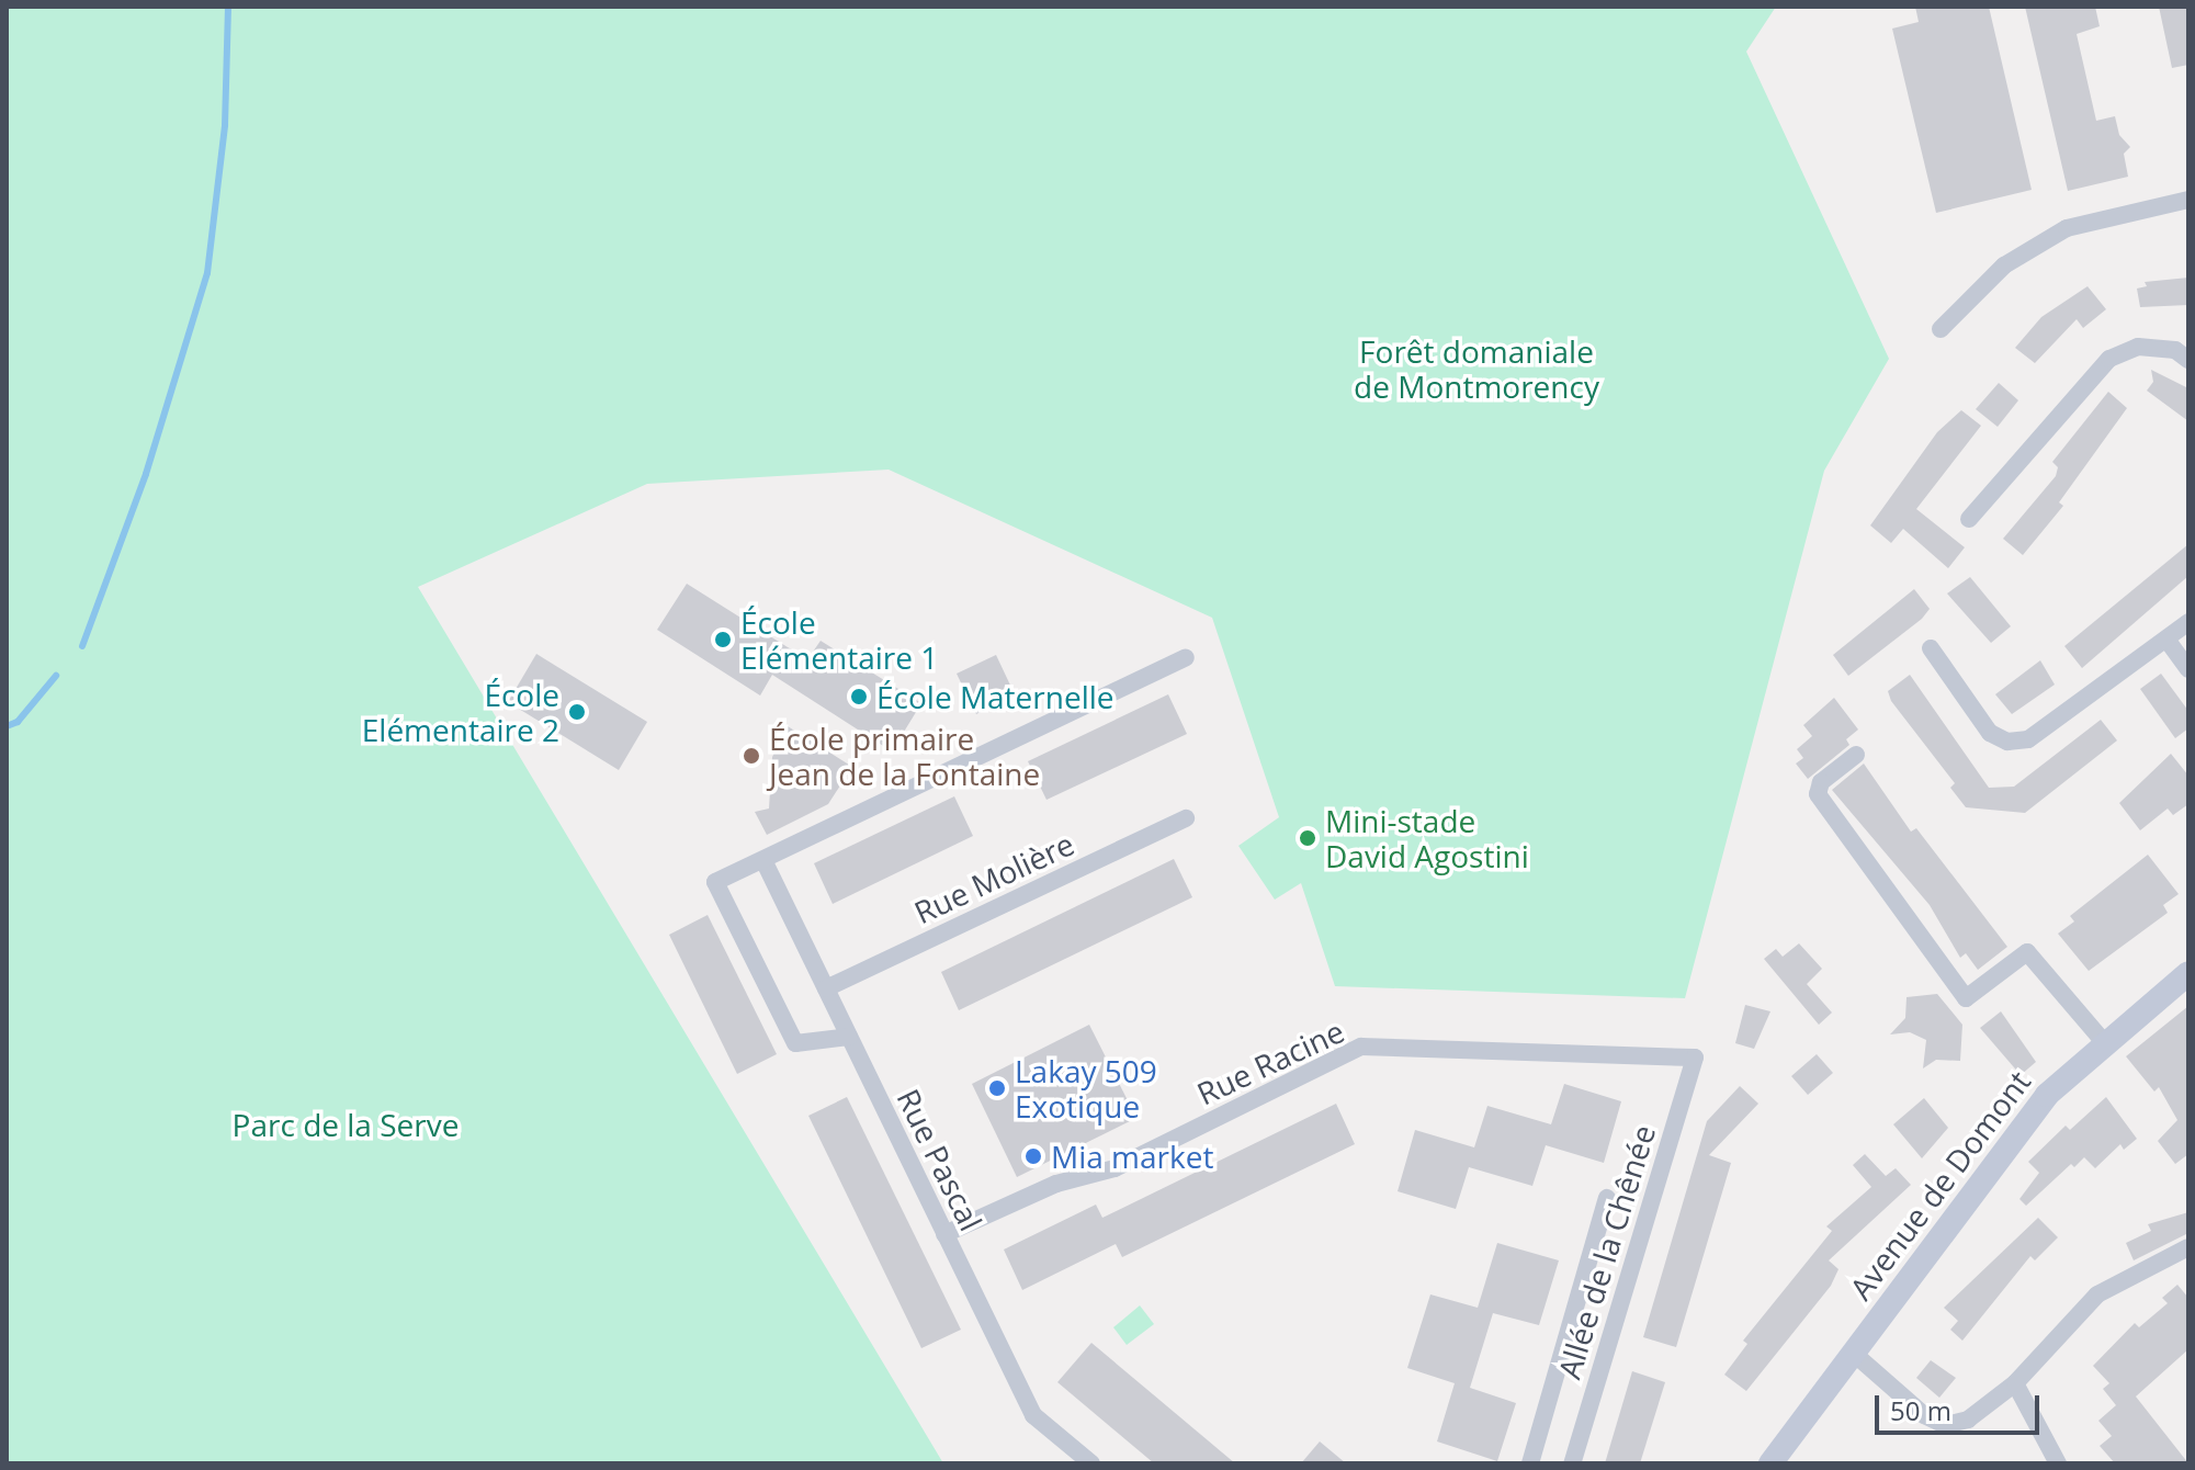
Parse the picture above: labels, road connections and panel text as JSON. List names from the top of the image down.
{
  "streets": {
    "main road": ["Avenue de Domont"],
    "street": [
      "Rue Molière",
      "Rue Racine",
      "Rue Pascal",
      "Allée de la Chênée"
    ]
  },
  "crossings": [
    ["Rue Molière", "Rue Pascal"],
    ["Rue Racine", "Rue Pascal"],
    ["Rue Racine", "Allée de la Chênée"]
  ],
  "parks": ["Forêt domaniale de Montmorency", "Parc de la Serve"],
  "places": [
    "École Elémentaire 1",
    "École Maternelle",
    "École Elémentaire 2",
    "École primaire Jean de la Fontaine",
    "Mini-stade David Agostini",
    "Lakay 509 Exotique",
    "Mia market"
  ],
  "scale_bar": "50 m"
}
